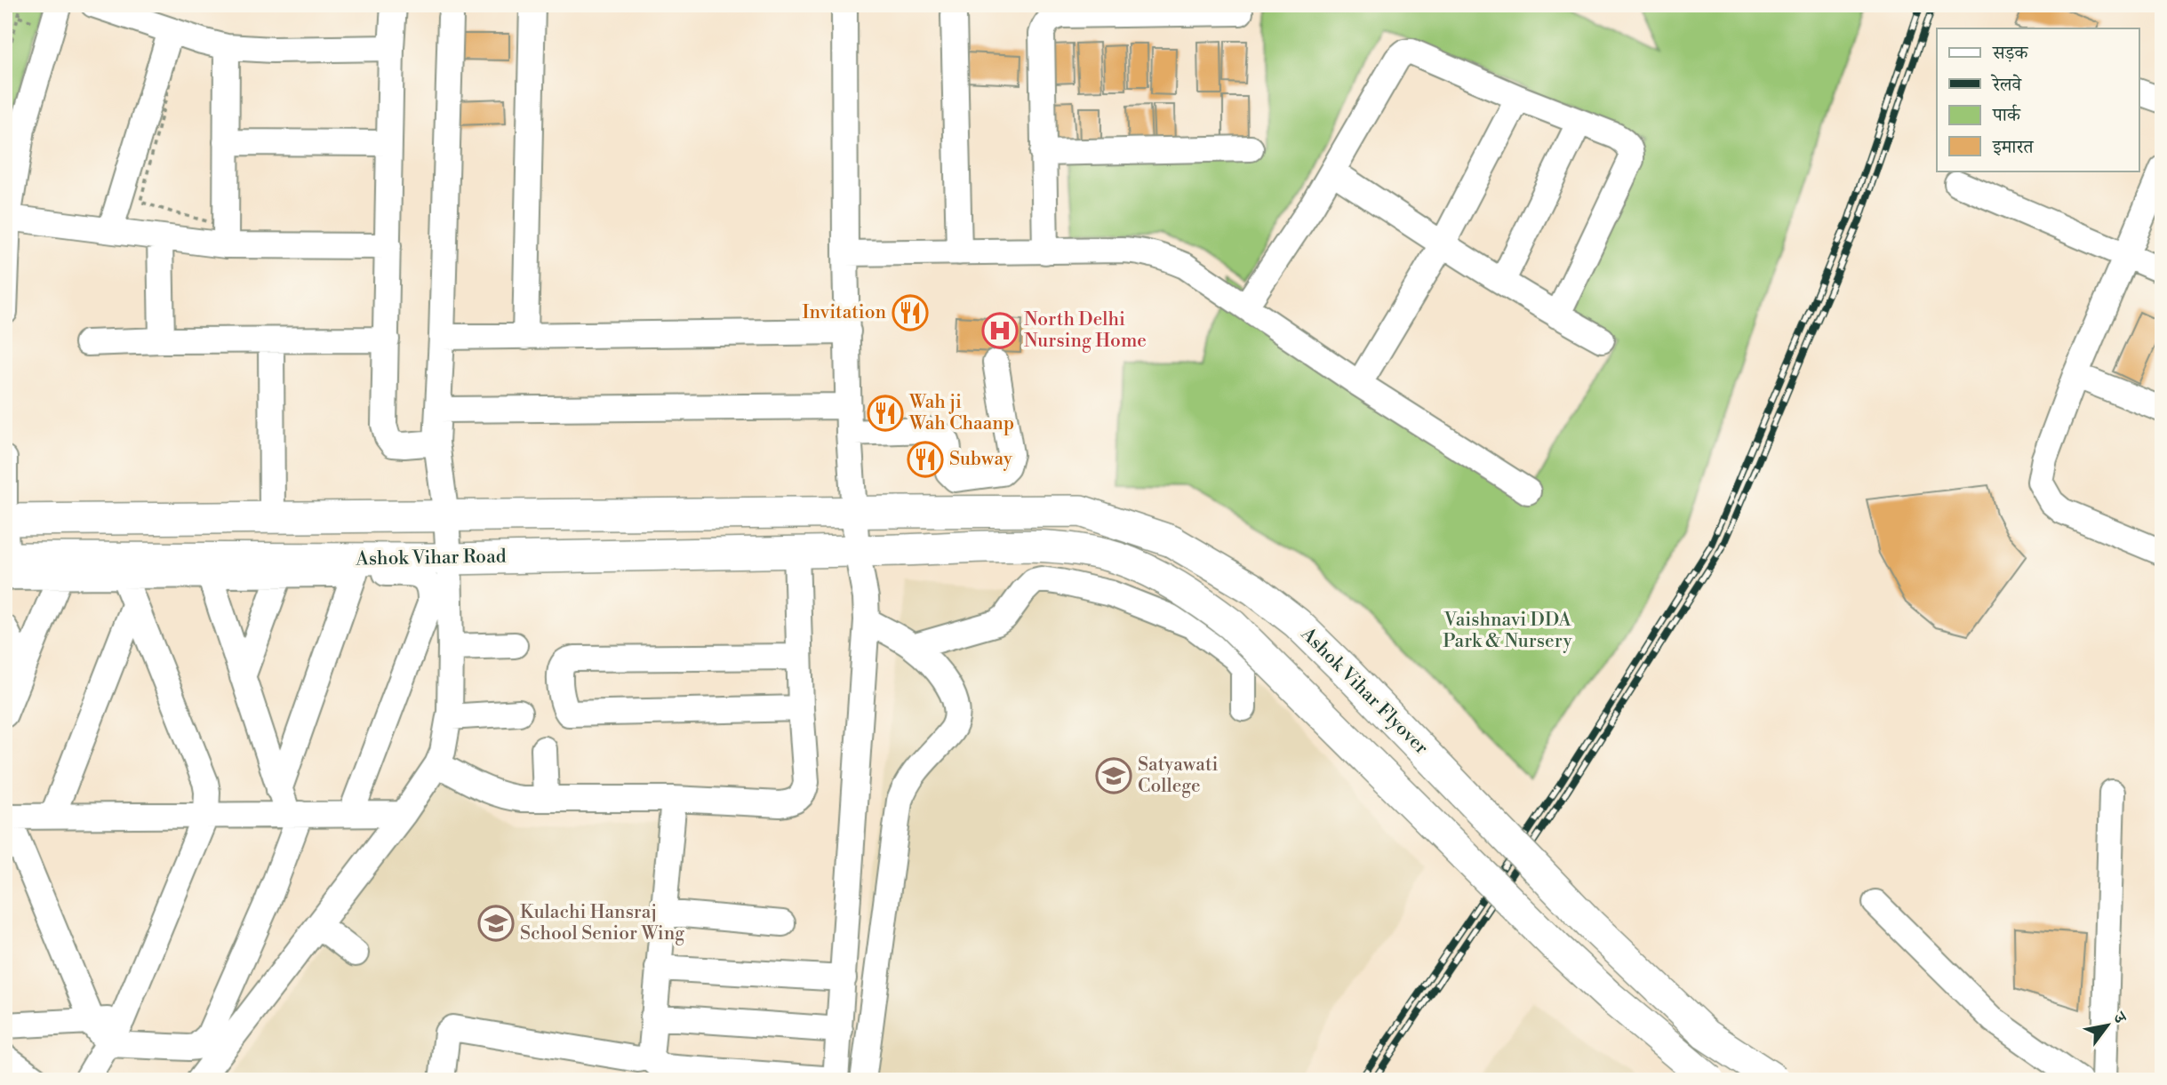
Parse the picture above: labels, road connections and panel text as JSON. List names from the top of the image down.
{
  "streets": {
    "main road": ["Ashok Vihar Road", "Ashok Vihar Flyover"]
  },
  "parks": ["Vaishnavi DDA Park & Nursery"],
  "places": {
    "restaurant": ["Invitation", "Wah ji Wah Chaanp", "Subway"],
    "hospital": ["North Delhi Nursing Home"],
    "school or university": ["Satyawati College", "Kulachi Hansraj School Senior Wing"]
  },
  "legend": [
    "सड़क",
    "रेलवे",
    "पार्क",
    "इमारत"
  ],
  "north": "top right"
}
